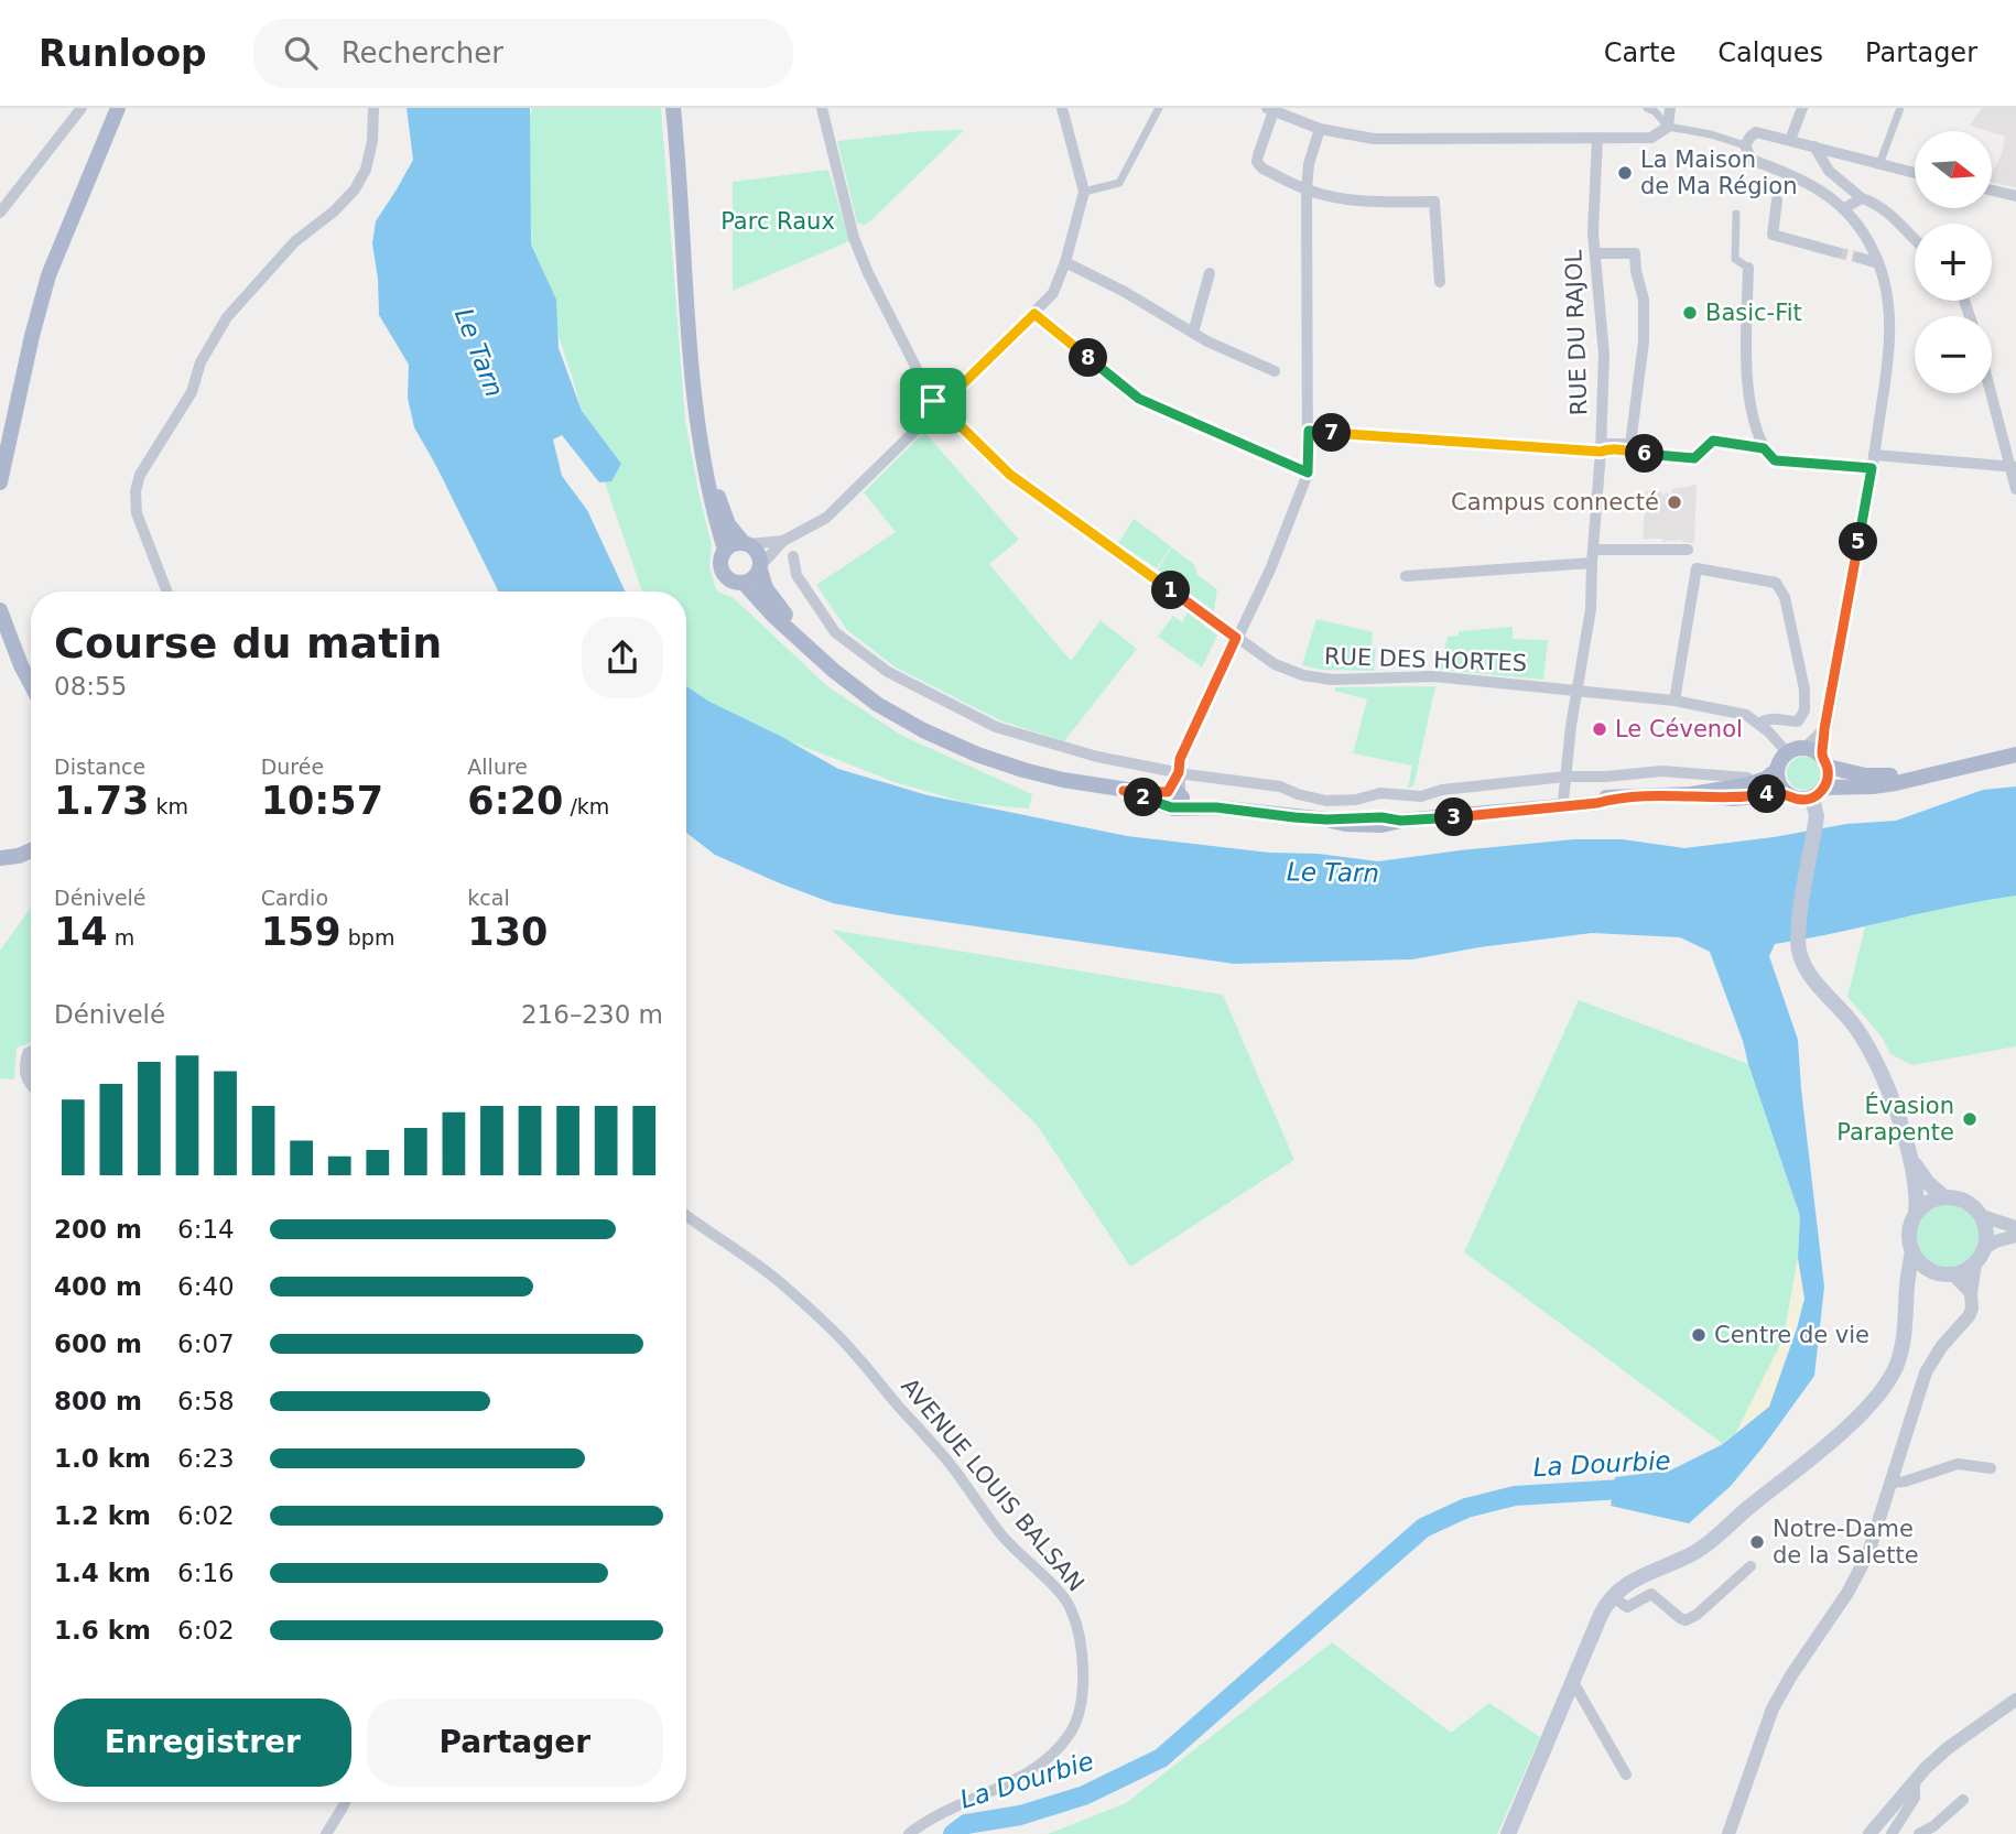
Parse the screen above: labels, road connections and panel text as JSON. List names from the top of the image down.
{
  "streets": {
    "street": ["RUE DU RAJOL", "RUE DES HORTES", "AVENUE LOUIS BALSAN"]
  },
  "crossings": [
    ["RUE DU RAJOL", "RUE DES HORTES"]
  ],
  "water": ["Le Tarn", "La Dourbie"],
  "parks": ["Parc Raux"],
  "places": [
    "La Maison de Ma Région",
    "Basic-Fit",
    "Campus connecté",
    "Le Cévenol",
    "Évasion Parapente",
    "Centre de vie",
    "Notre-Dame de la Salette"
  ],
  "north": "right",
  "page": {
    "header": "Runloop",
    "search": "Rechercher",
    "nav": ["Carte", "Calques", "Partager"],
    "map_buttons": ["+", "−"],
    "pins": [
      "8",
      "7",
      "6",
      "5",
      "1",
      "4",
      "2",
      "3"
    ],
    "heading": ["Course du matin", "08:55"],
    "stats": [
      ["Distance", "1.73 km"],
      ["Durée", "10:57"],
      ["Allure", "6:20 /km"],
      ["Dénivelé", "14 m"],
      ["Cardio", "159 bpm"],
      ["kcal", "130"]
    ],
    "chart": ["Dénivelé", "216–230 m"],
    "list": [
      {
        "name": "200 m",
        "note": "6:14"
      },
      {
        "name": "400 m",
        "note": "6:40"
      },
      {
        "name": "600 m",
        "note": "6:07"
      },
      {
        "name": "800 m",
        "note": "6:58"
      },
      {
        "name": "1.0 km",
        "note": "6:23"
      },
      {
        "name": "1.2 km",
        "note": "6:02"
      },
      {
        "name": "1.4 km",
        "note": "6:16"
      },
      {
        "name": "1.6 km",
        "note": "6:02"
      }
    ],
    "buttons": ["Enregistrer", "Partager"]
  }
}
